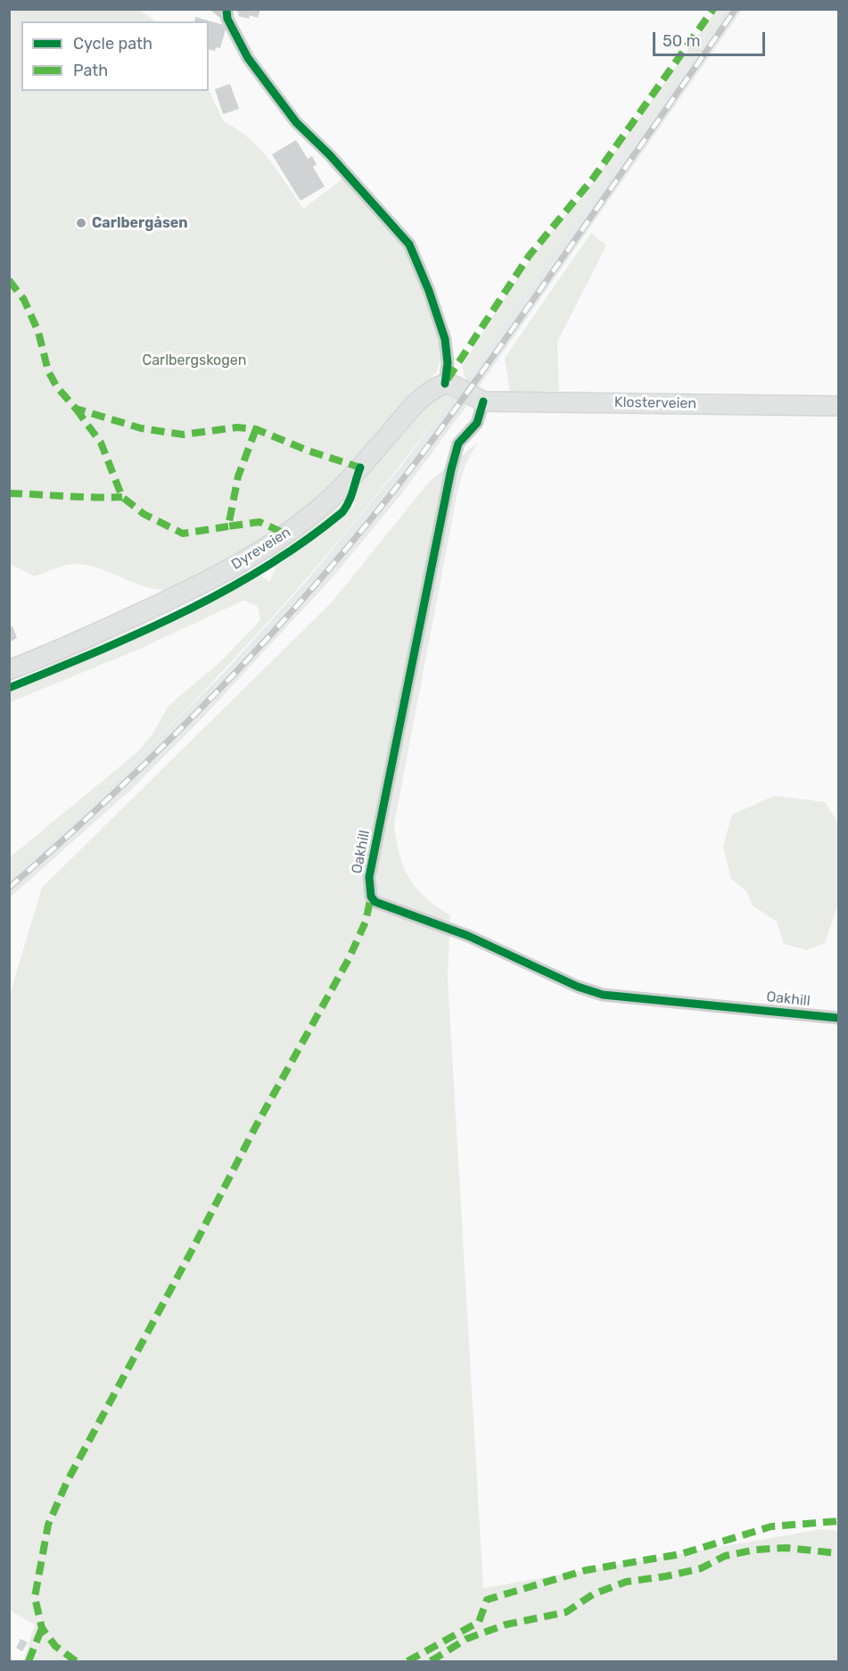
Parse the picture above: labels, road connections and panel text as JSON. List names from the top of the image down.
{
  "streets": {
    "main road": ["Klosterveien", "Dyreveien"],
    "street": ["Oakhill"]
  },
  "crossings": [
    ["Klosterveien", "Oakhill"]
  ],
  "parks": ["Carlbergskogen"],
  "places": ["Carlbergåsen"],
  "legend": ["Cycle path", "Path"],
  "scale_bar": "50 m"
}
